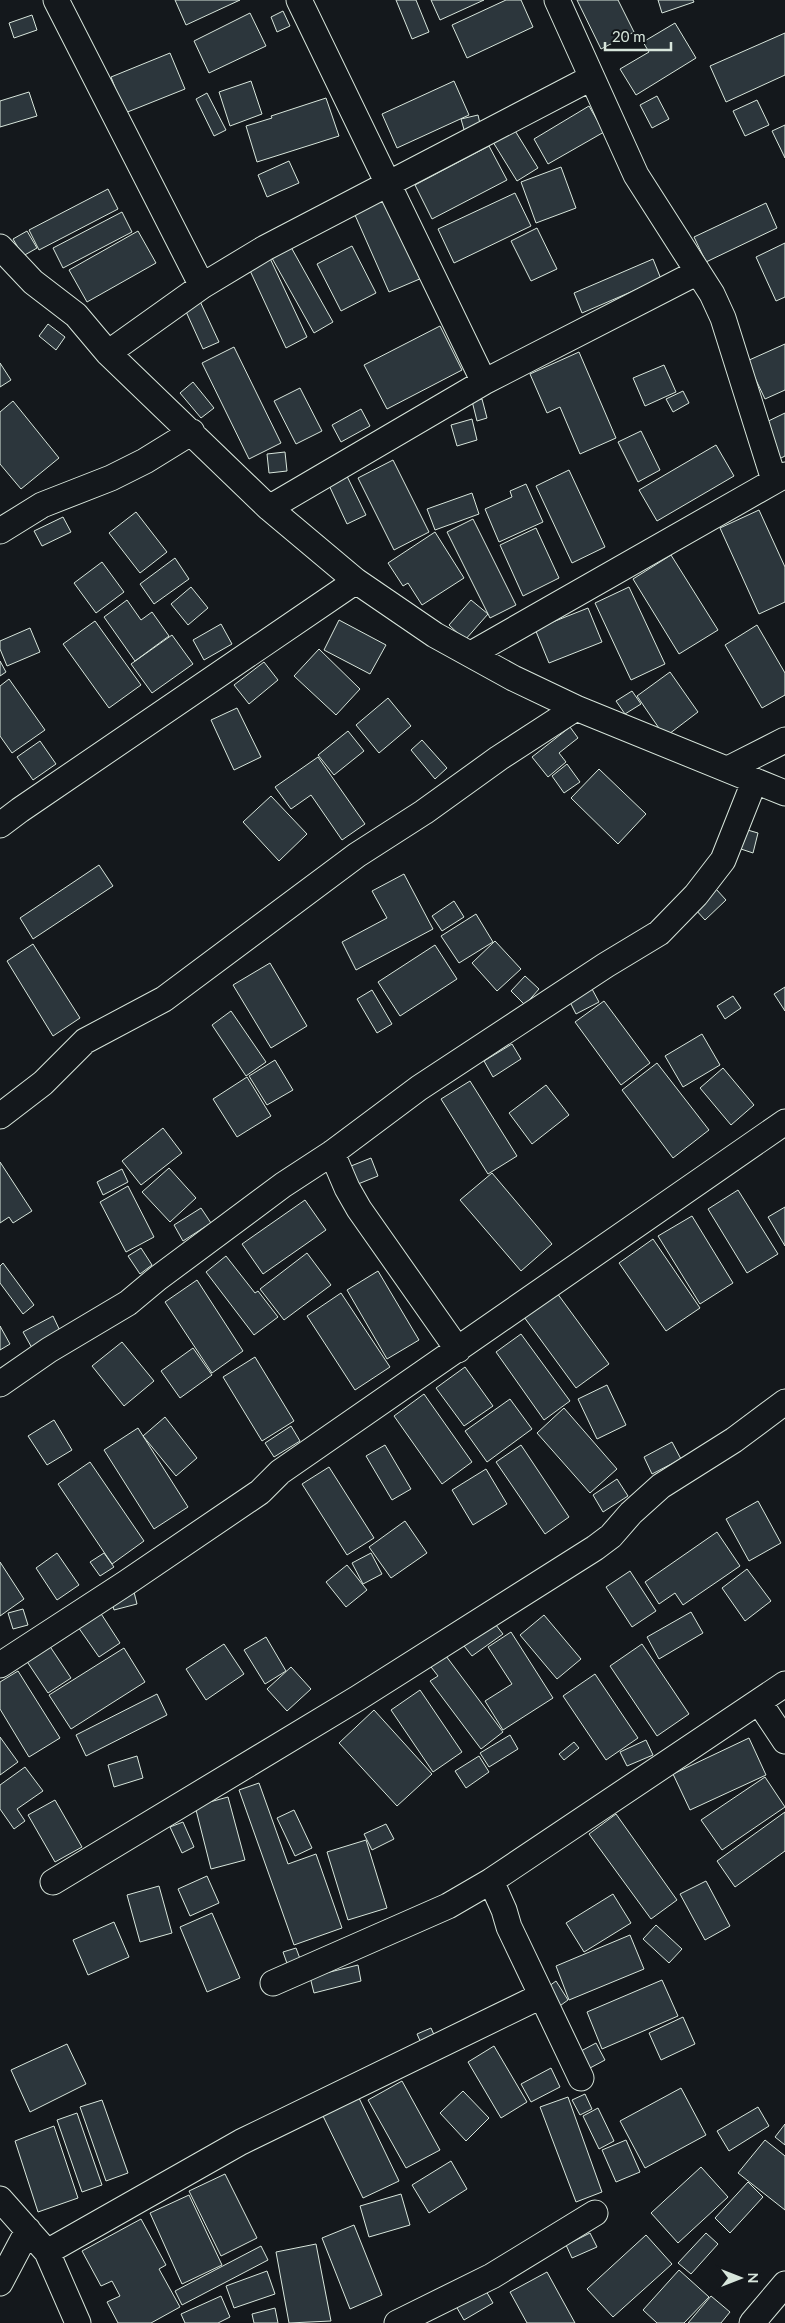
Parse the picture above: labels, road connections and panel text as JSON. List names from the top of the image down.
{
  "scale_bar": "20 m",
  "north": "right"
}
